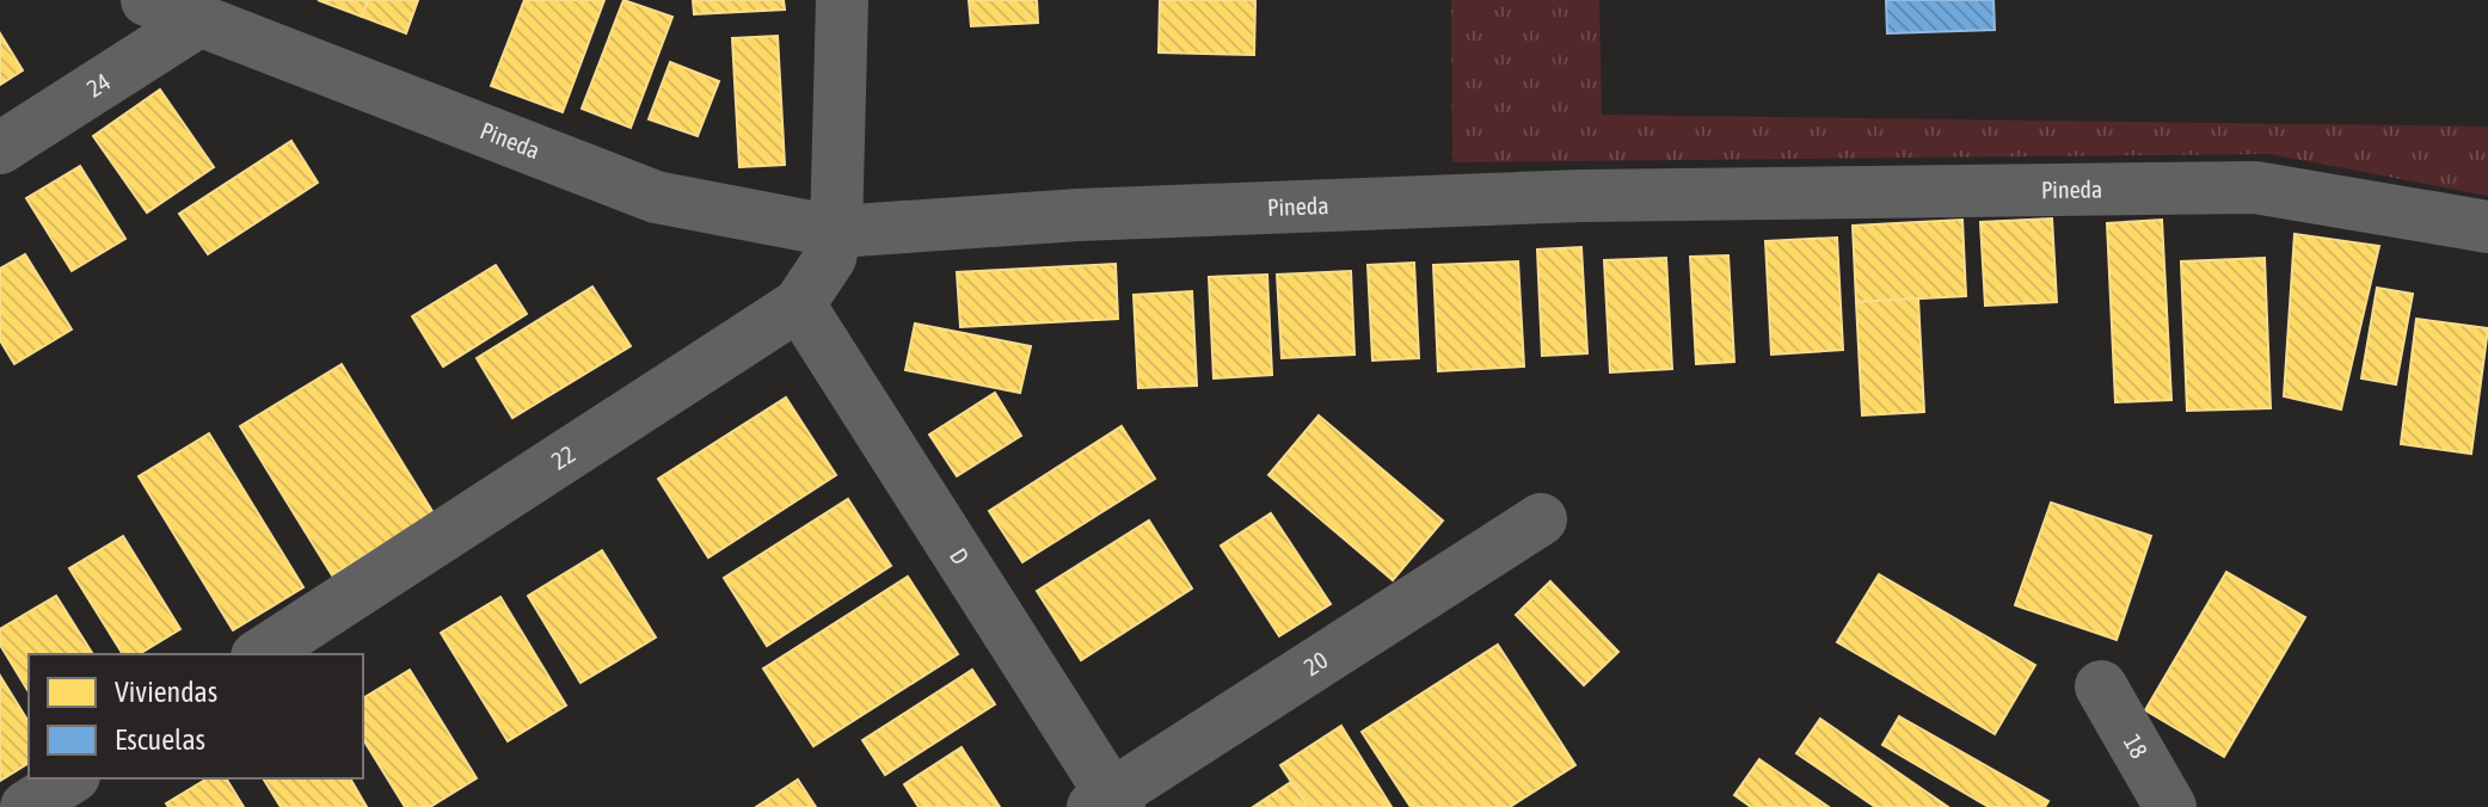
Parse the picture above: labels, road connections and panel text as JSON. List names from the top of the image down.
{
  "streets": {
    "street": [
      "24",
      "Pineda",
      "22",
      "D",
      "20",
      "18"
    ]
  },
  "crossings": [
    ["24", "Pineda"],
    ["Pineda", "22"],
    ["22", "D"],
    ["D", "20"]
  ],
  "legend": ["Viviendas", "Escuelas"]
}
